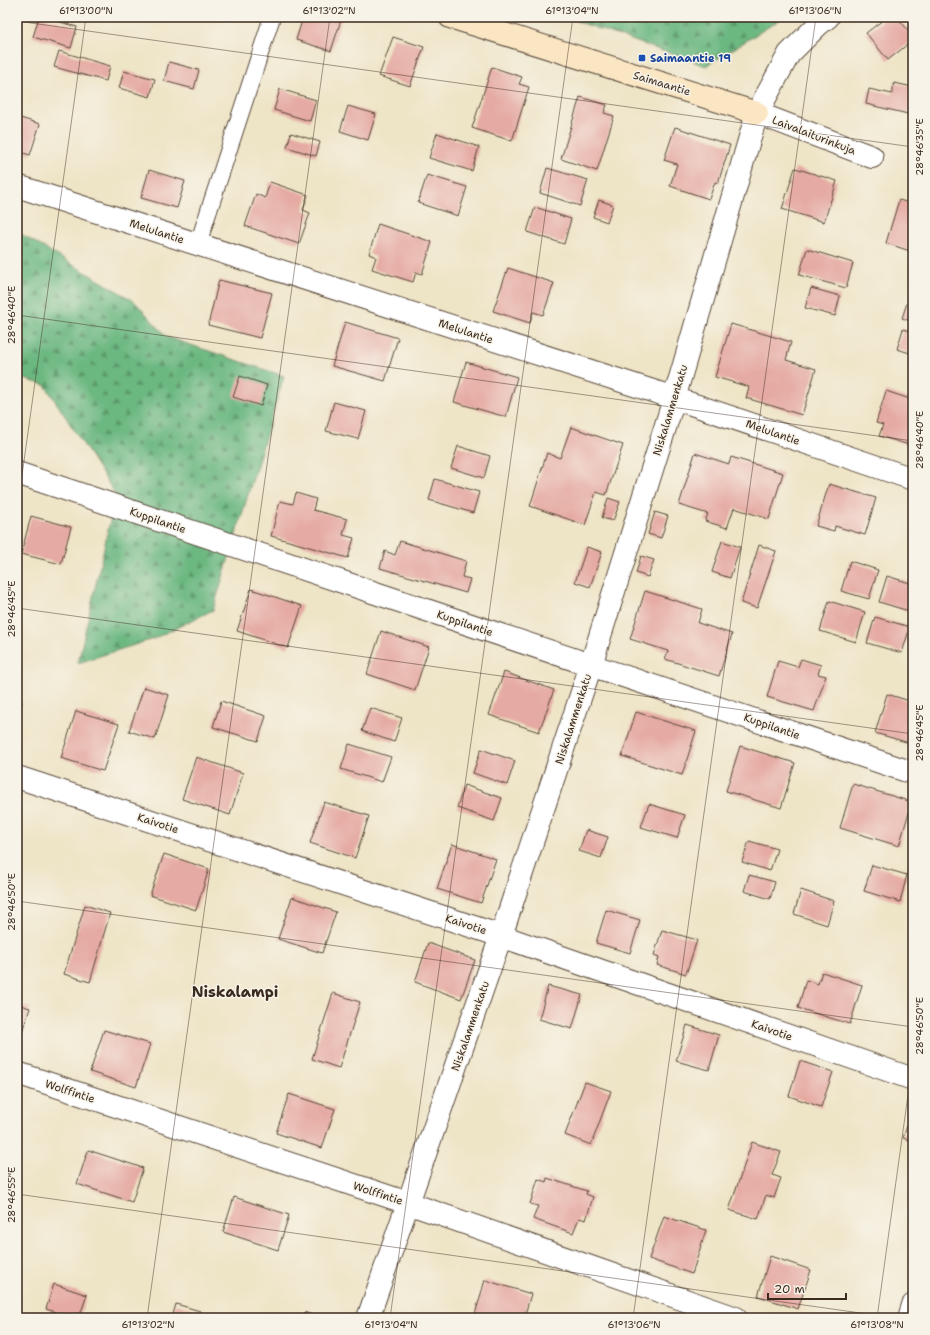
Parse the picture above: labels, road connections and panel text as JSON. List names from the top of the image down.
{
  "streets": {
    "street": [
      "Saimaantie",
      "Laivalaiturinkuja",
      "Melulantie",
      "Niskalammenkatu",
      "Kuppilantie",
      "Kaivotie",
      "Wolffintie"
    ]
  },
  "crossings": [
    ["Saimaantie", "Laivalaiturinkuja"],
    ["Saimaantie", "Niskalammenkatu"],
    ["Laivalaiturinkuja", "Niskalammenkatu"],
    ["Melulantie", "Niskalammenkatu"],
    ["Niskalammenkatu", "Kuppilantie"],
    ["Niskalammenkatu", "Kaivotie"],
    ["Niskalammenkatu", "Wolffintie"]
  ],
  "districts": ["Niskalampi"],
  "places": {
    "transit": ["Saimaantie 19"]
  },
  "scale_bar": "20 m",
  "coordinates": [
    "61°13'00\"N",
    "61°13'02\"N",
    "61°13'04\"N",
    "61°13'06\"N",
    "28°46'35\"E",
    "28°46'40\"E",
    "28°46'45\"E",
    "28°46'50\"E",
    "28°46'55\"E",
    "61°13'08\"N"
  ]
}
